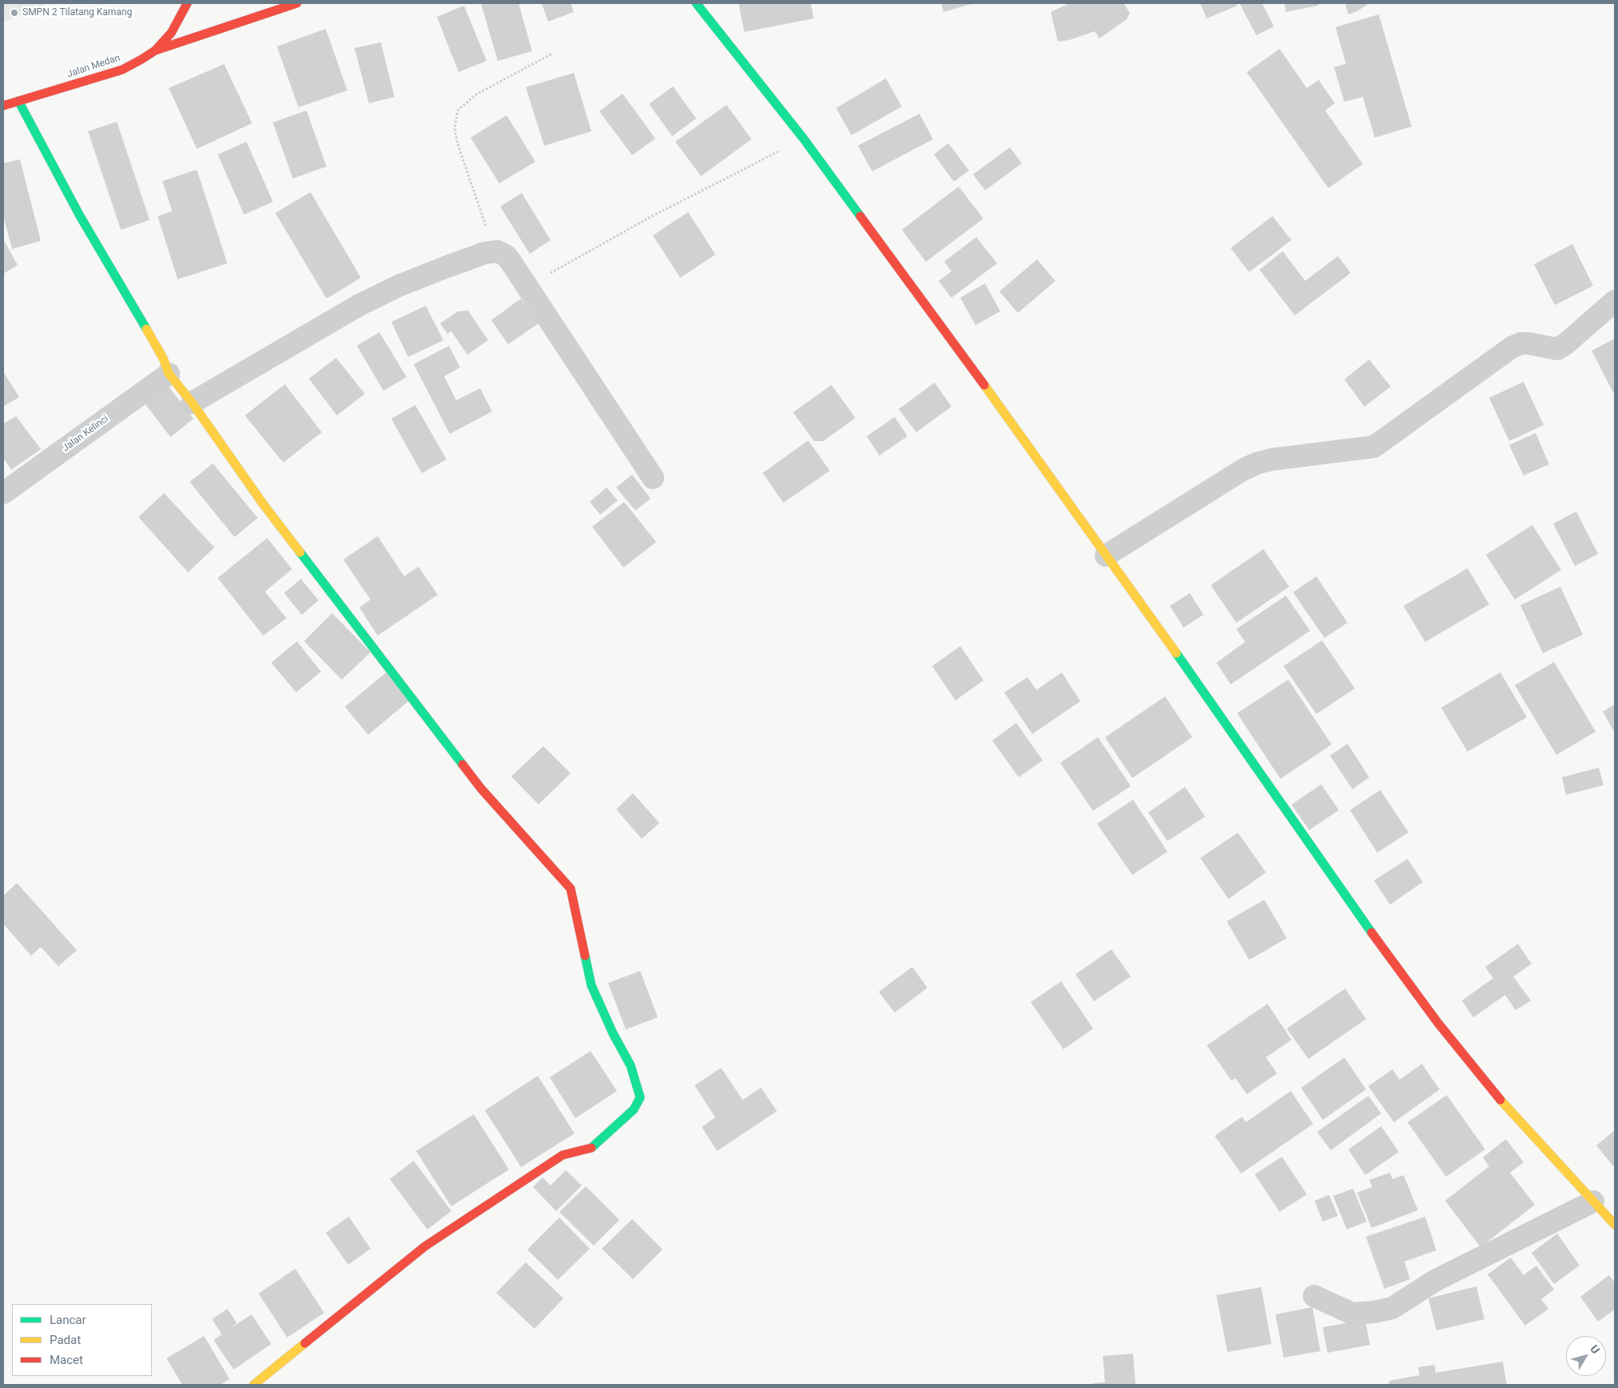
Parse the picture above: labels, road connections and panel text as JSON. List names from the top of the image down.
{
  "streets": {
    "main road": ["Jalan Medan"],
    "street": ["Jalan Kelinci"]
  },
  "places": ["SMPN 2 Tilatang Kamang"],
  "legend": ["Lancar", "Padat", "Macet"],
  "north": "top right"
}
